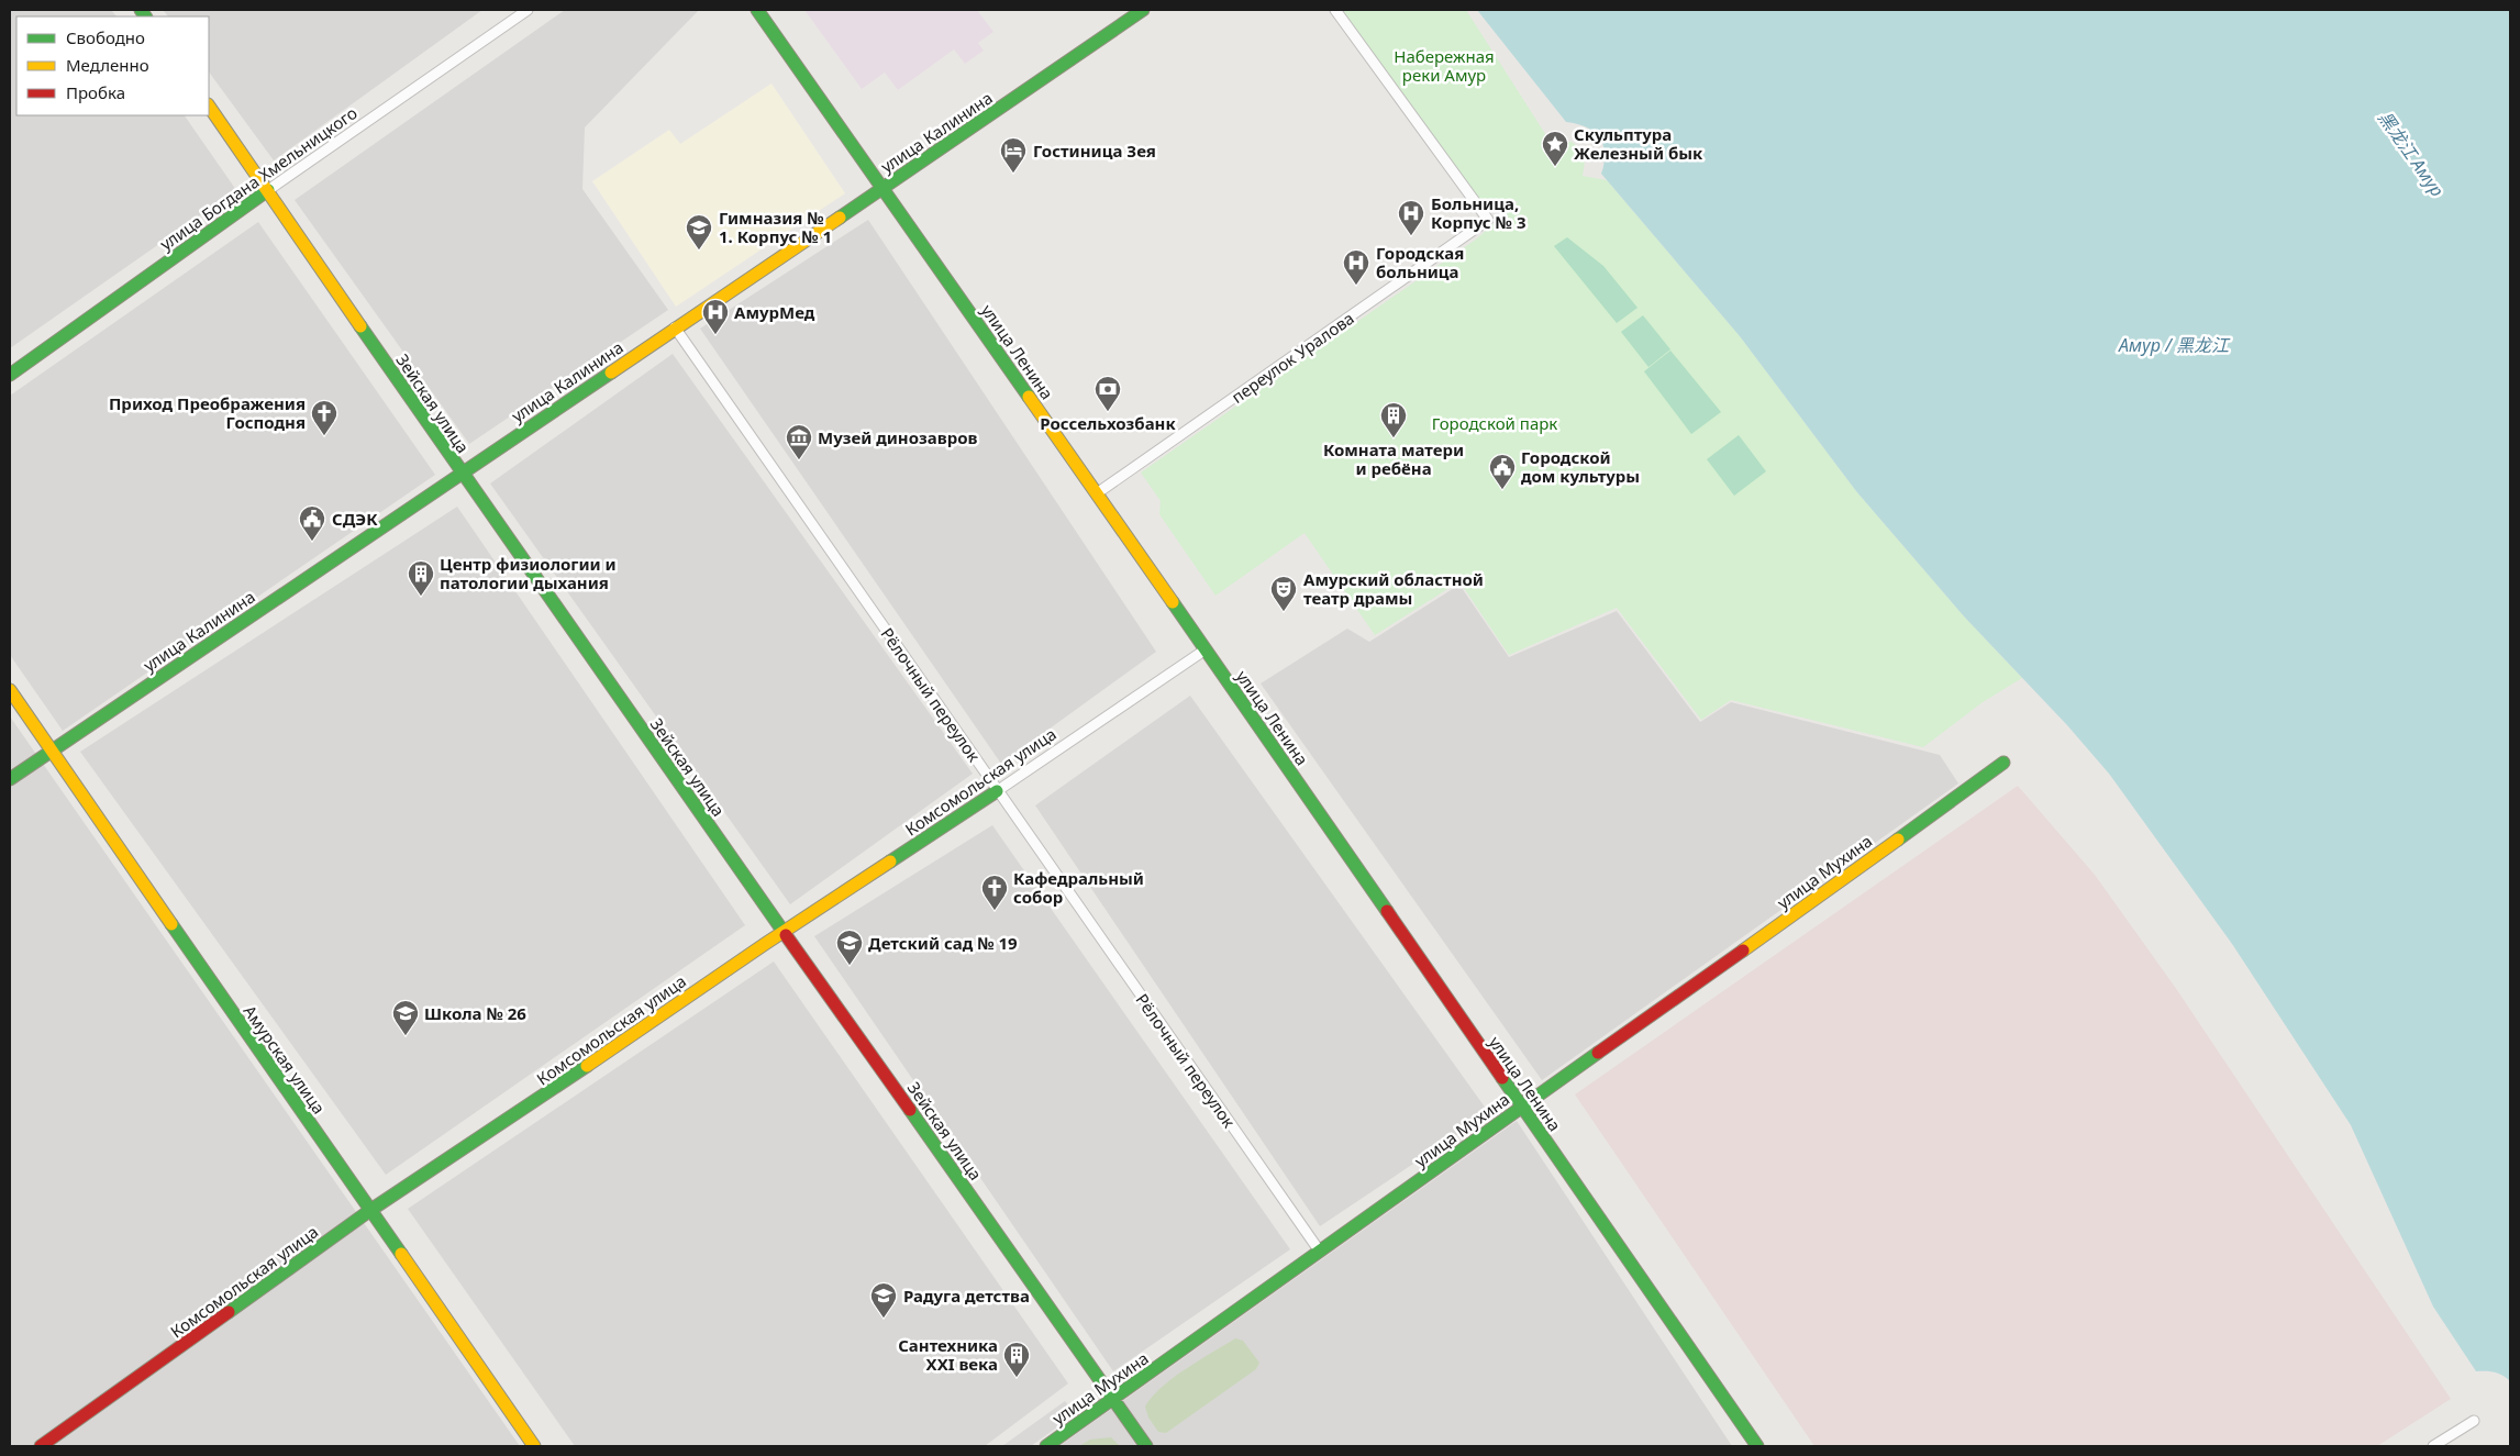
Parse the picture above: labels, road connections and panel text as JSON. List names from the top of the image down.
{
  "streets": {
    "street": [
      "улица Калинина",
      "улица Богдана Хмельницкого",
      "улица Ленина",
      "переулок Уралова",
      "Зейская улица",
      "Рёлочный переулок",
      "Комсомольская улица",
      "улица Мухина",
      "Амурская улица"
    ]
  },
  "crossings": [
    ["улица Калинина", "улица Ленина"],
    ["улица Калинина", "Зейская улица"],
    ["улица Калинина", "Рёлочный переулок"],
    ["улица Калинина", "Амурская улица"],
    ["улица Богдана Хмельницкого", "Зейская улица"],
    ["улица Ленина", "переулок Уралова"],
    ["улица Ленина", "Комсомольская улица"],
    ["улица Ленина", "улица Мухина"],
    ["Зейская улица", "Комсомольская улица"],
    ["Зейская улица", "улица Мухина"],
    ["Рёлочный переулок", "Комсомольская улица"],
    ["Рёлочный переулок", "улица Мухина"],
    ["Комсомольская улица", "Амурская улица"]
  ],
  "water": ["黑龙江 Амур", "Амур / 黑龙江"],
  "parks": ["Набережная реки Амур", "Городской парк"],
  "places": {
    "place": ["Скульптура Железный бык"],
    "hotel": ["Гостиница Зея"],
    "hospital": ["Больница, Корпус № 3", "Городская больница", "АмурМед"],
    "school or university": [
      "Гимназия № 1. Корпус № 1",
      "Детский сад № 19",
      "Школа № 26",
      "Радуга детства"
    ],
    "bank": ["Россельхозбанк"],
    "church": ["Приход Преображения Господня", "Кафедральный собор"],
    "building": ["Комната матери и ребёна", "Центр физиологии и патологии дыхания", "Сантехника XXI века"],
    "museum": ["Музей динозавров"],
    "public building": ["Городской дом культуры", "СДЭК"],
    "theatre": ["Амурский областной театр драмы"]
  },
  "legend": ["Свободно", "Медленно", "Пробка"]
}
